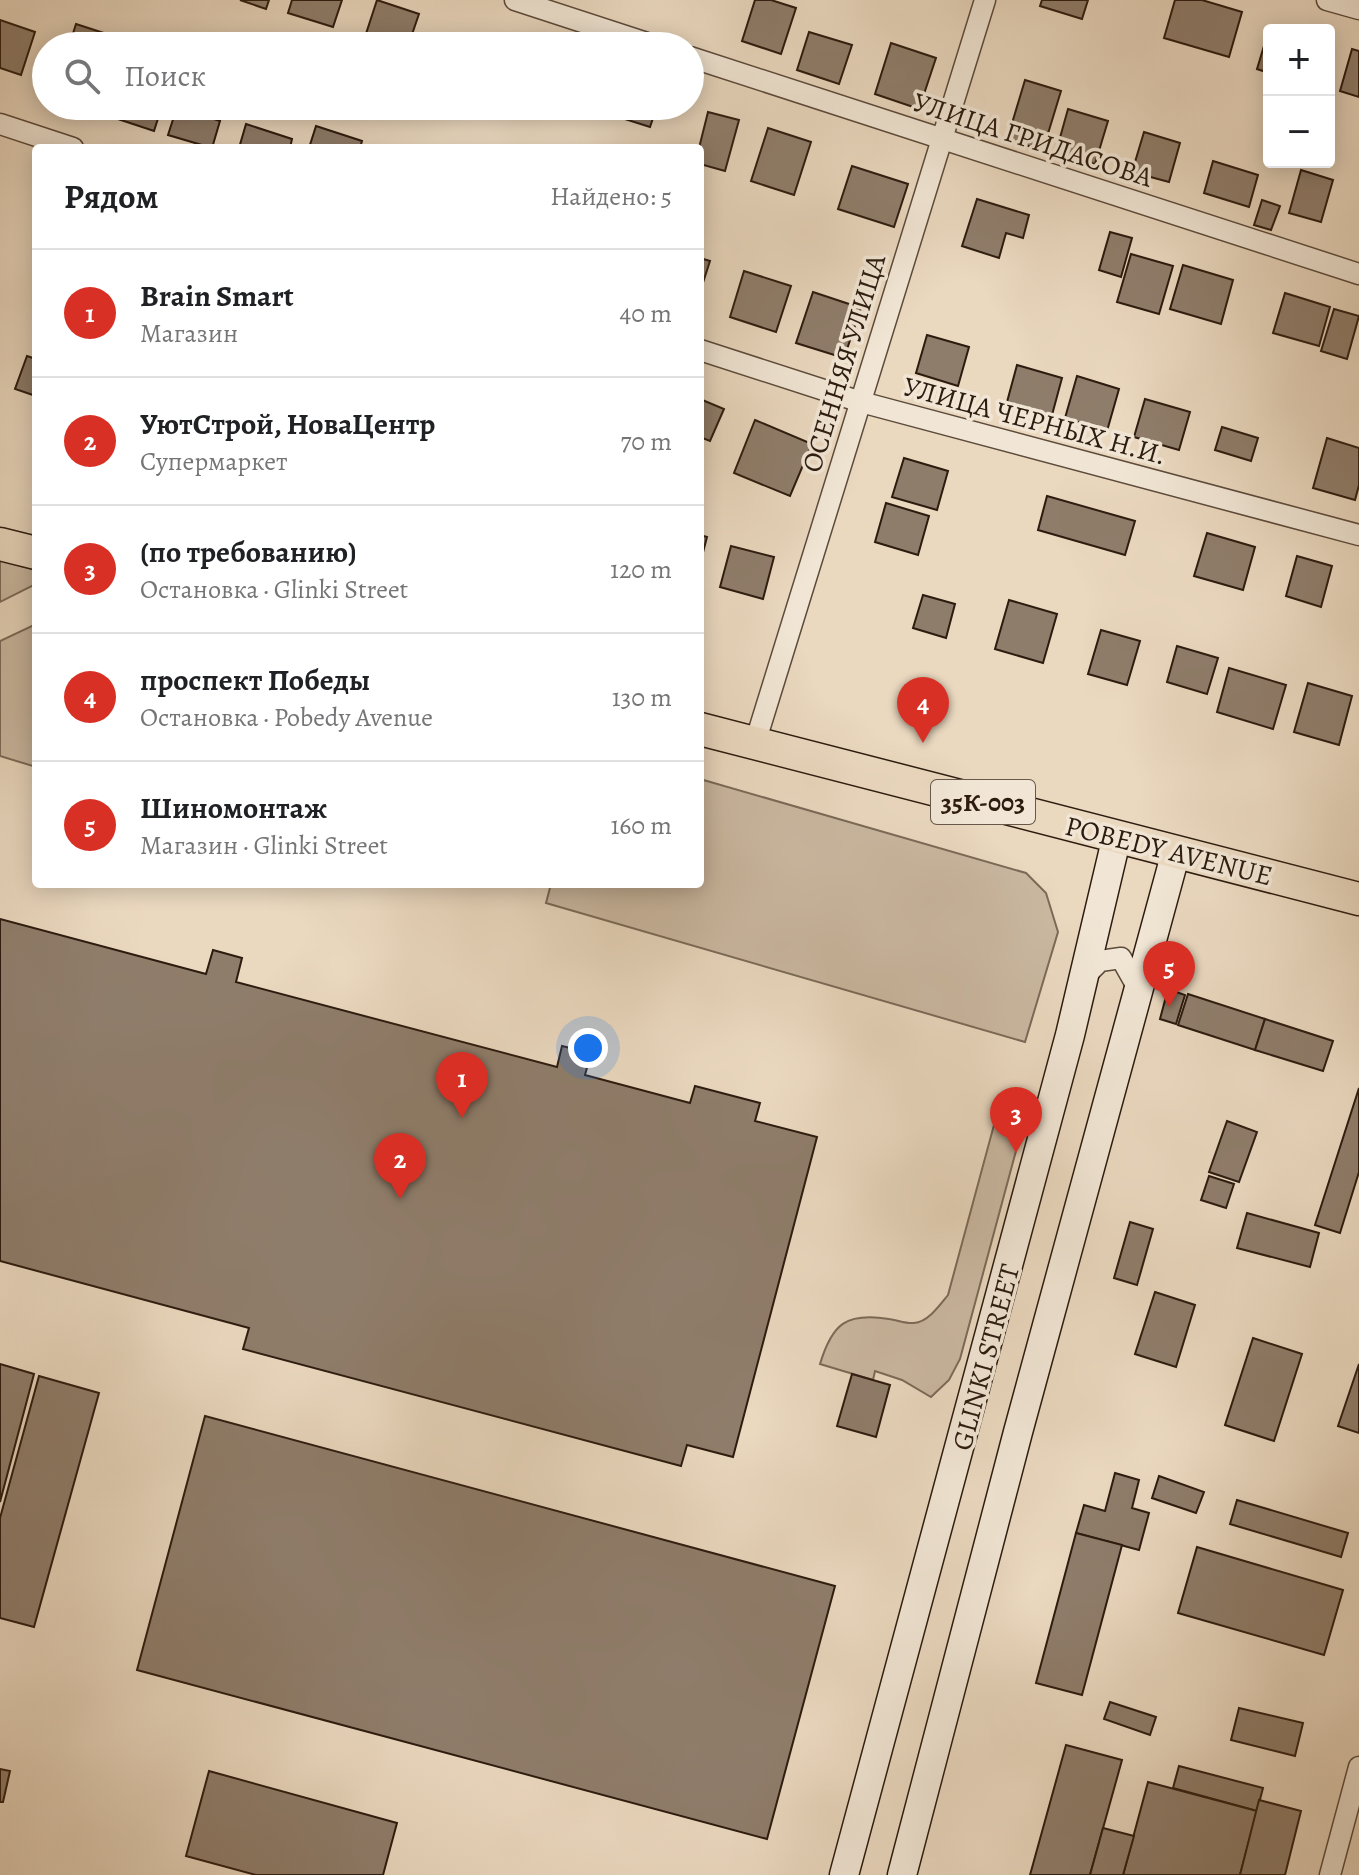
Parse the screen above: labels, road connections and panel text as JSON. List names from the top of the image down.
{
  "streets": {
    "main road": ["35К-003", "POBEDY AVENUE", "GLINKI STREET"],
    "street": ["УЛИЦА ГРИДАСОВА", "ОСЕННЯЯ УЛИЦА", "УЛИЦА ЧЕРНЫХ Н.И."]
  },
  "crossings": [
    ["УЛИЦА ГРИДАСОВА", "ОСЕННЯЯ УЛИЦА"],
    ["ОСЕННЯЯ УЛИЦА", "УЛИЦА ЧЕРНЫХ Н.И."],
    ["ОСЕННЯЯ УЛИЦА", "POBEDY AVENUE"],
    ["POBEDY AVENUE", "GLINKI STREET"]
  ],
  "page": {
    "map_buttons": ["+", "−"],
    "search": "Поиск",
    "heading": ["Рядом", "Найдено: 5"],
    "list": [
      {
        "mark": "1",
        "name": "Brain Smart",
        "note": "Магазин",
        "value": "40 m"
      },
      {
        "mark": "2",
        "name": "УютСтрой, НоваЦентр",
        "note": "Супермаркет",
        "value": "70 m"
      },
      {
        "mark": "3",
        "name": "(по требованию)",
        "note": "Остановка · Glinki Street",
        "value": "120 m"
      },
      {
        "mark": "4",
        "name": "проспект Победы",
        "note": "Остановка · Pobedy Avenue",
        "value": "130 m"
      },
      {
        "mark": "5",
        "name": "Шиномонтаж",
        "note": "Магазин · Glinki Street",
        "value": "160 m"
      }
    ],
    "pins": [
      "4",
      "5",
      "1",
      "3",
      "2"
    ]
  }
}
